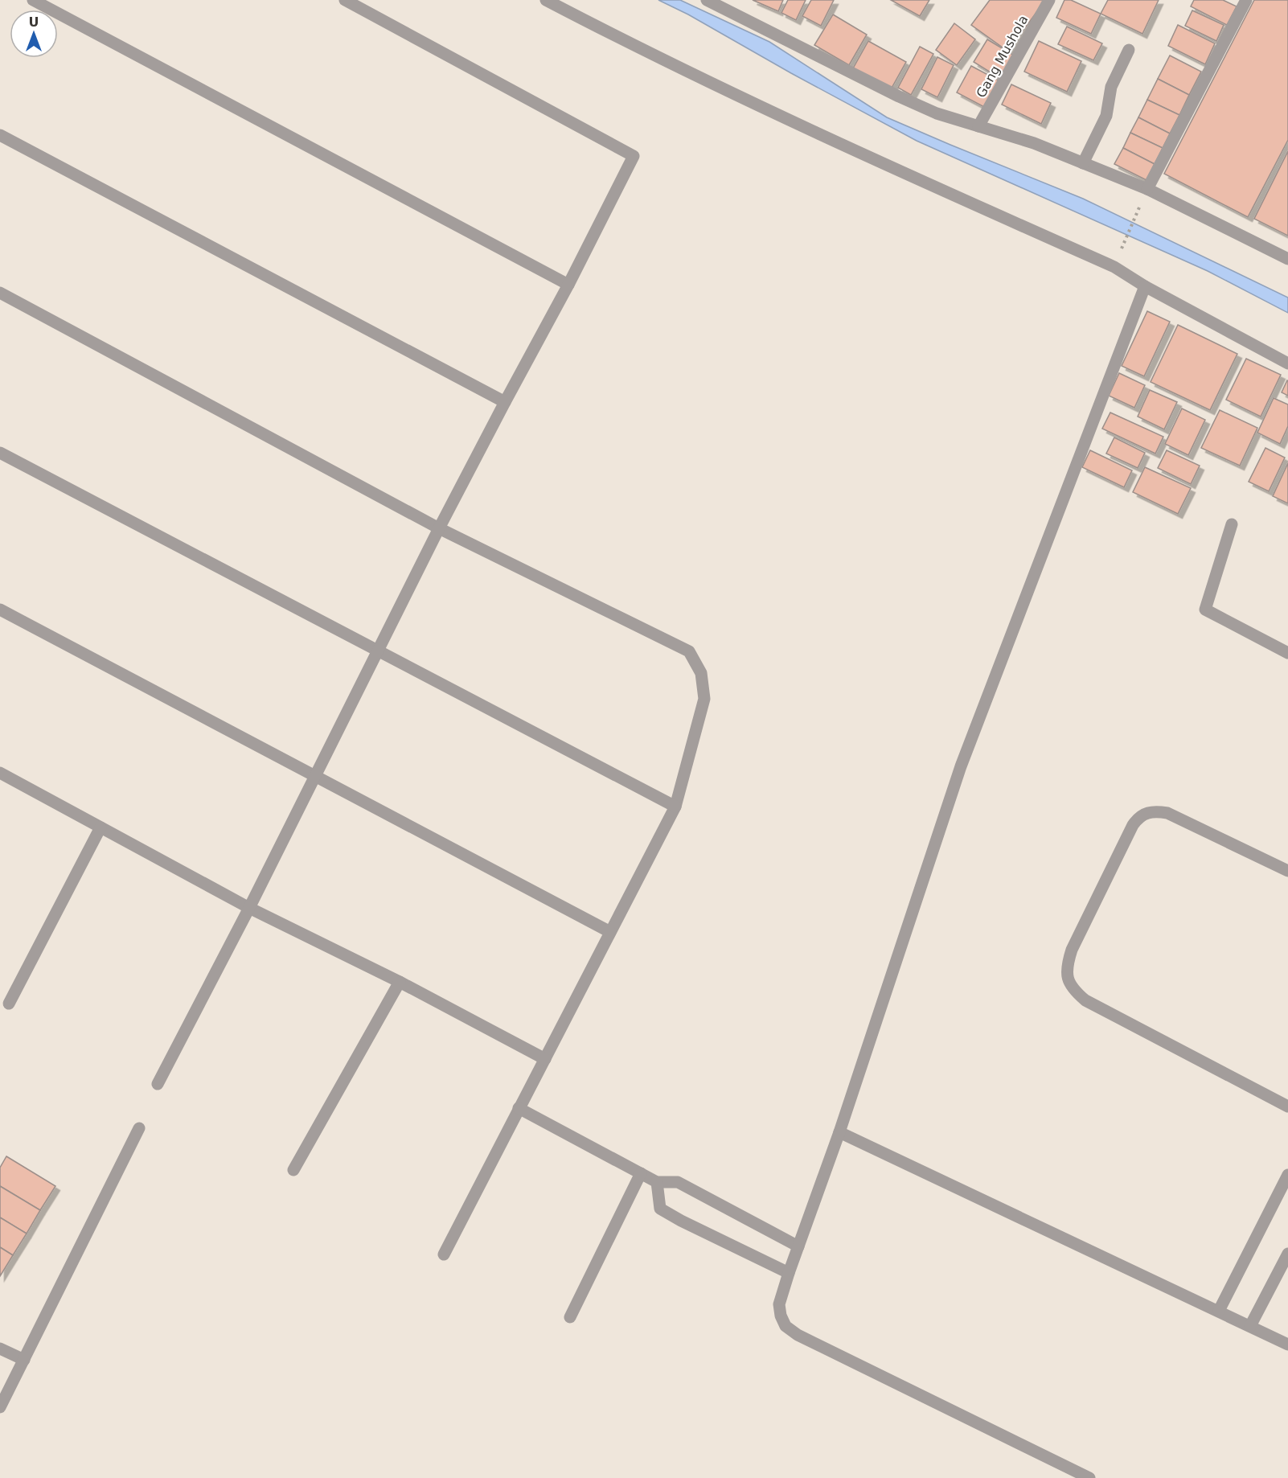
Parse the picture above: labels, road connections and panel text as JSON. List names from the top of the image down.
{
  "streets": {
    "street": ["Gang Mushola"]
  },
  "north": "top"
}
